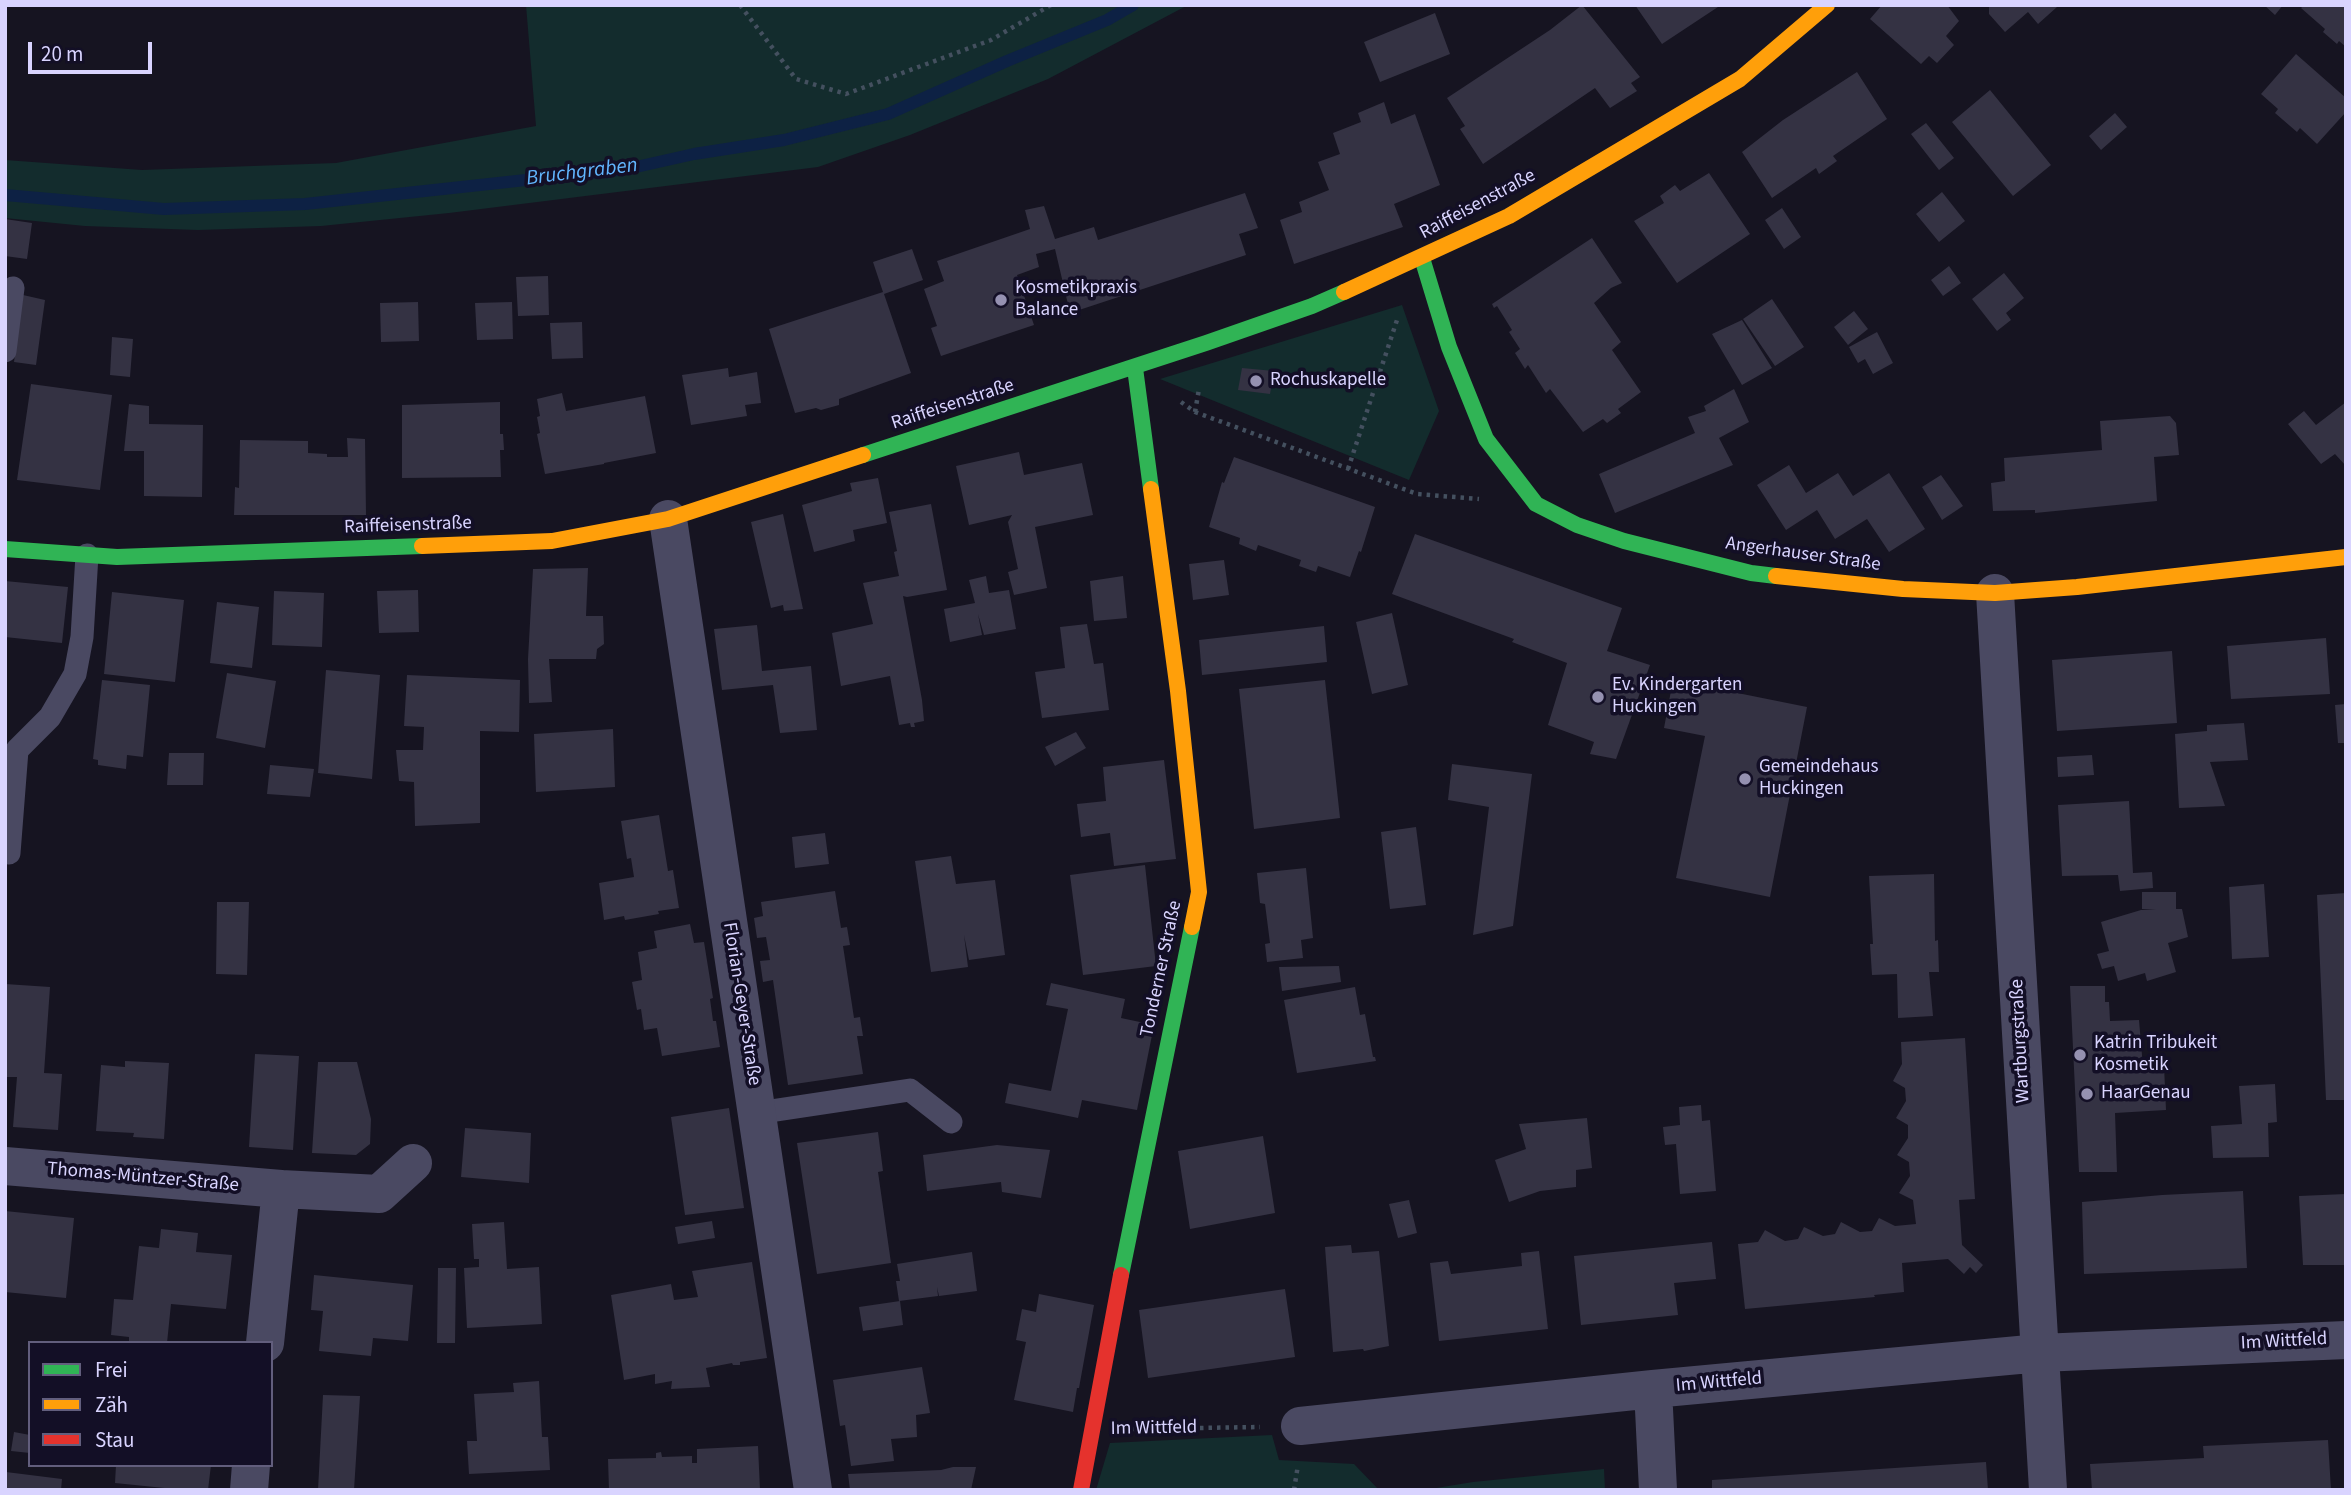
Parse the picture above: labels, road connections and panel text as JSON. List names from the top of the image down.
{
  "streets": {
    "street": [
      "Raiffeisenstraße",
      "Angerhauser Straße",
      "Tonderner Straße",
      "Florian-Geyer-Straße",
      "Wartburgstraße",
      "Thomas-Müntzer-Straße",
      "Im Wittfeld"
    ]
  },
  "crossings": [
    ["Raiffeisenstraße", "Angerhauser Straße"],
    ["Raiffeisenstraße", "Tonderner Straße"],
    ["Raiffeisenstraße", "Florian-Geyer-Straße"],
    ["Angerhauser Straße", "Wartburgstraße"],
    ["Tonderner Straße", "Im Wittfeld"],
    ["Wartburgstraße", "Im Wittfeld"]
  ],
  "water": ["Bruchgraben"],
  "places": [
    "Kosmetikpraxis Balance",
    "Rochuskapelle",
    "Ev. Kindergarten Huckingen",
    "Gemeindehaus Huckingen",
    "Katrin Tribukeit Kosmetik",
    "HaarGenau"
  ],
  "legend": ["Frei", "Zäh", "Stau"],
  "scale_bar": "20 m"
}
